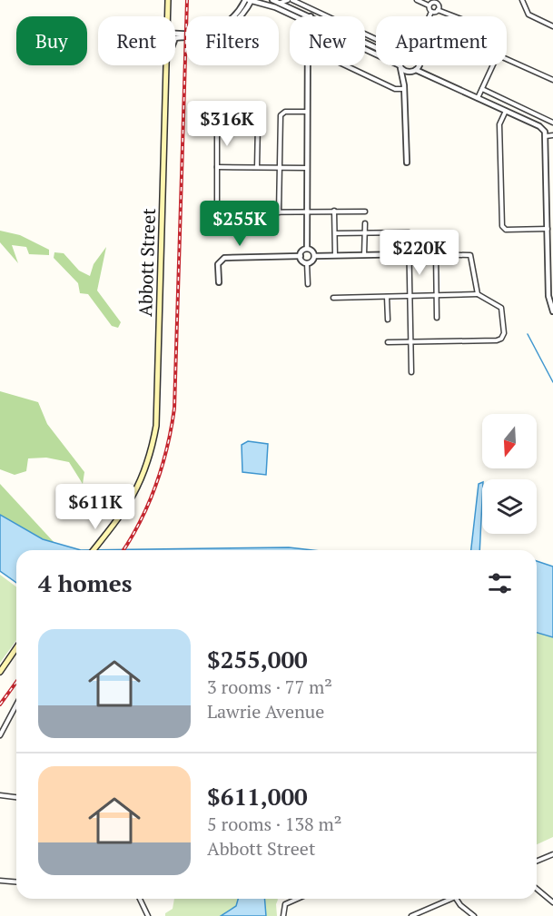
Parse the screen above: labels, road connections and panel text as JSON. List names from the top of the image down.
{
  "streets": {
    "main road": ["Abbott Street"]
  },
  "north": "bottom",
  "page": {
    "chip": [
      "Buy",
      "Rent",
      "Filters",
      "New",
      "Apartment"
    ],
    "price": [
      "$316K",
      "$255K",
      "$220K",
      "$611K"
    ],
    "heading": "4 homes",
    "list": [
      {
        "name": "$255,000",
        "note": "3 rooms · 77 m² · Lawrie Avenue"
      },
      {
        "name": "$611,000",
        "note": "5 rooms · 138 m² · Abbott Street"
      }
    ]
  }
}
